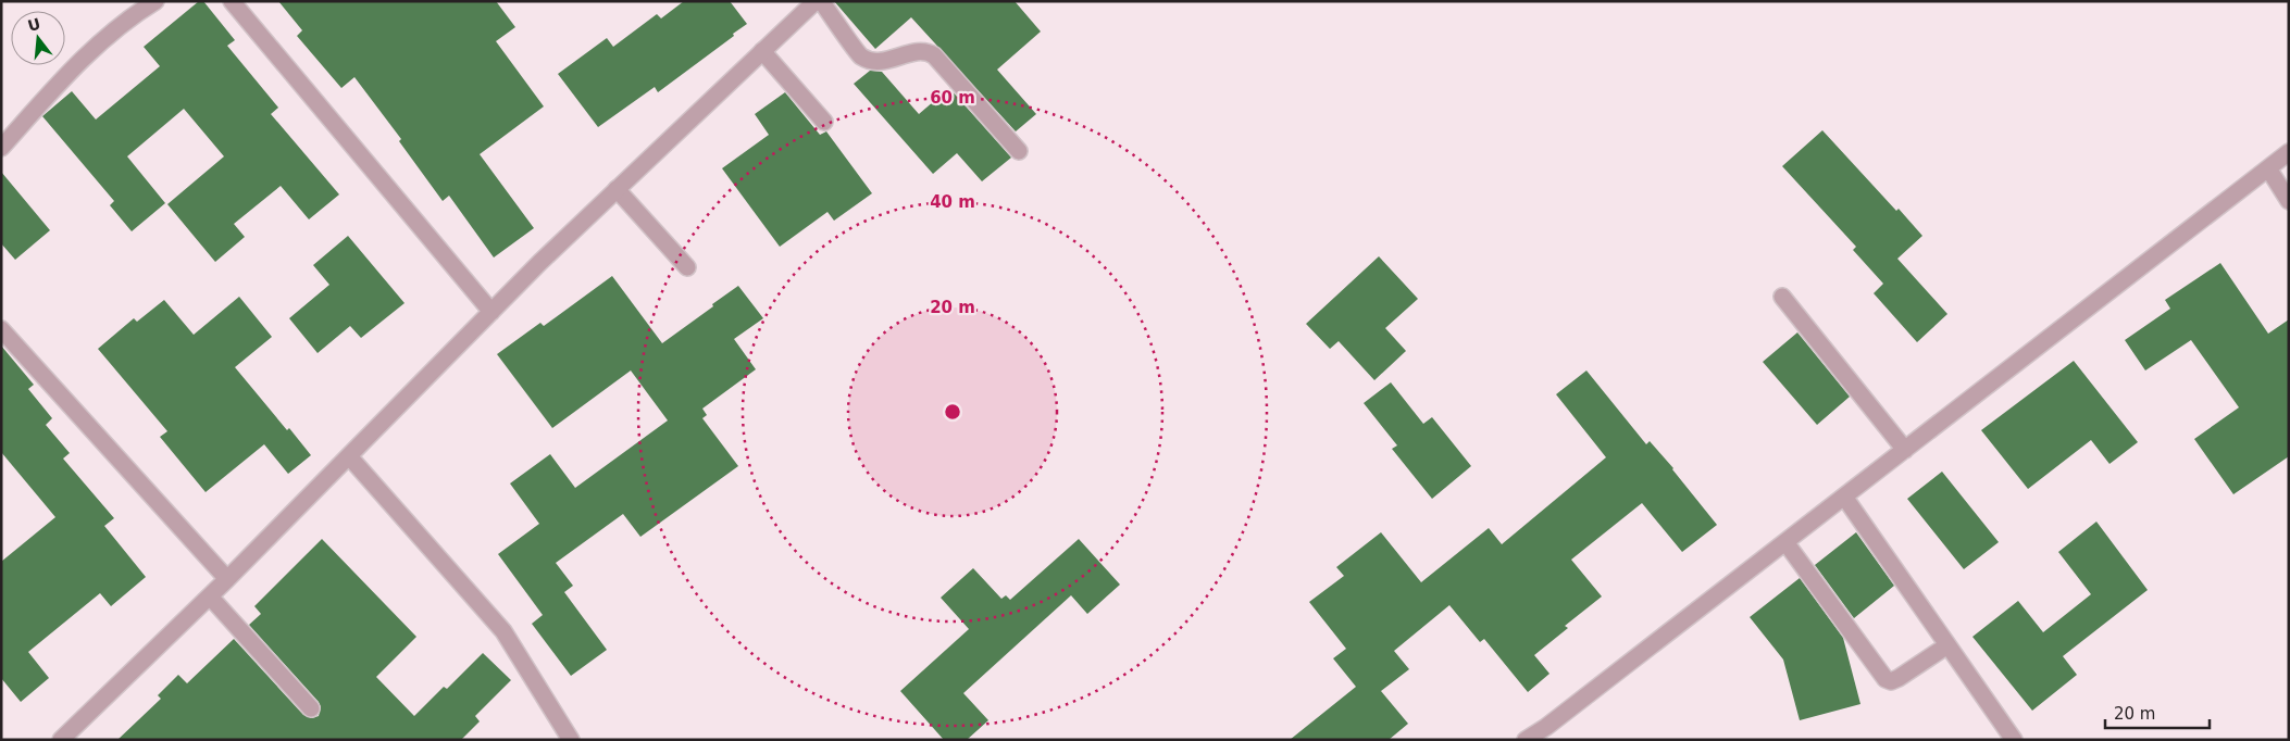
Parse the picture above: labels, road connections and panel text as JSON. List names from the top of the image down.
{
  "scale_bar": "20 m",
  "north": "top",
  "rings": ["60 m", "40 m", "20 m"]
}
